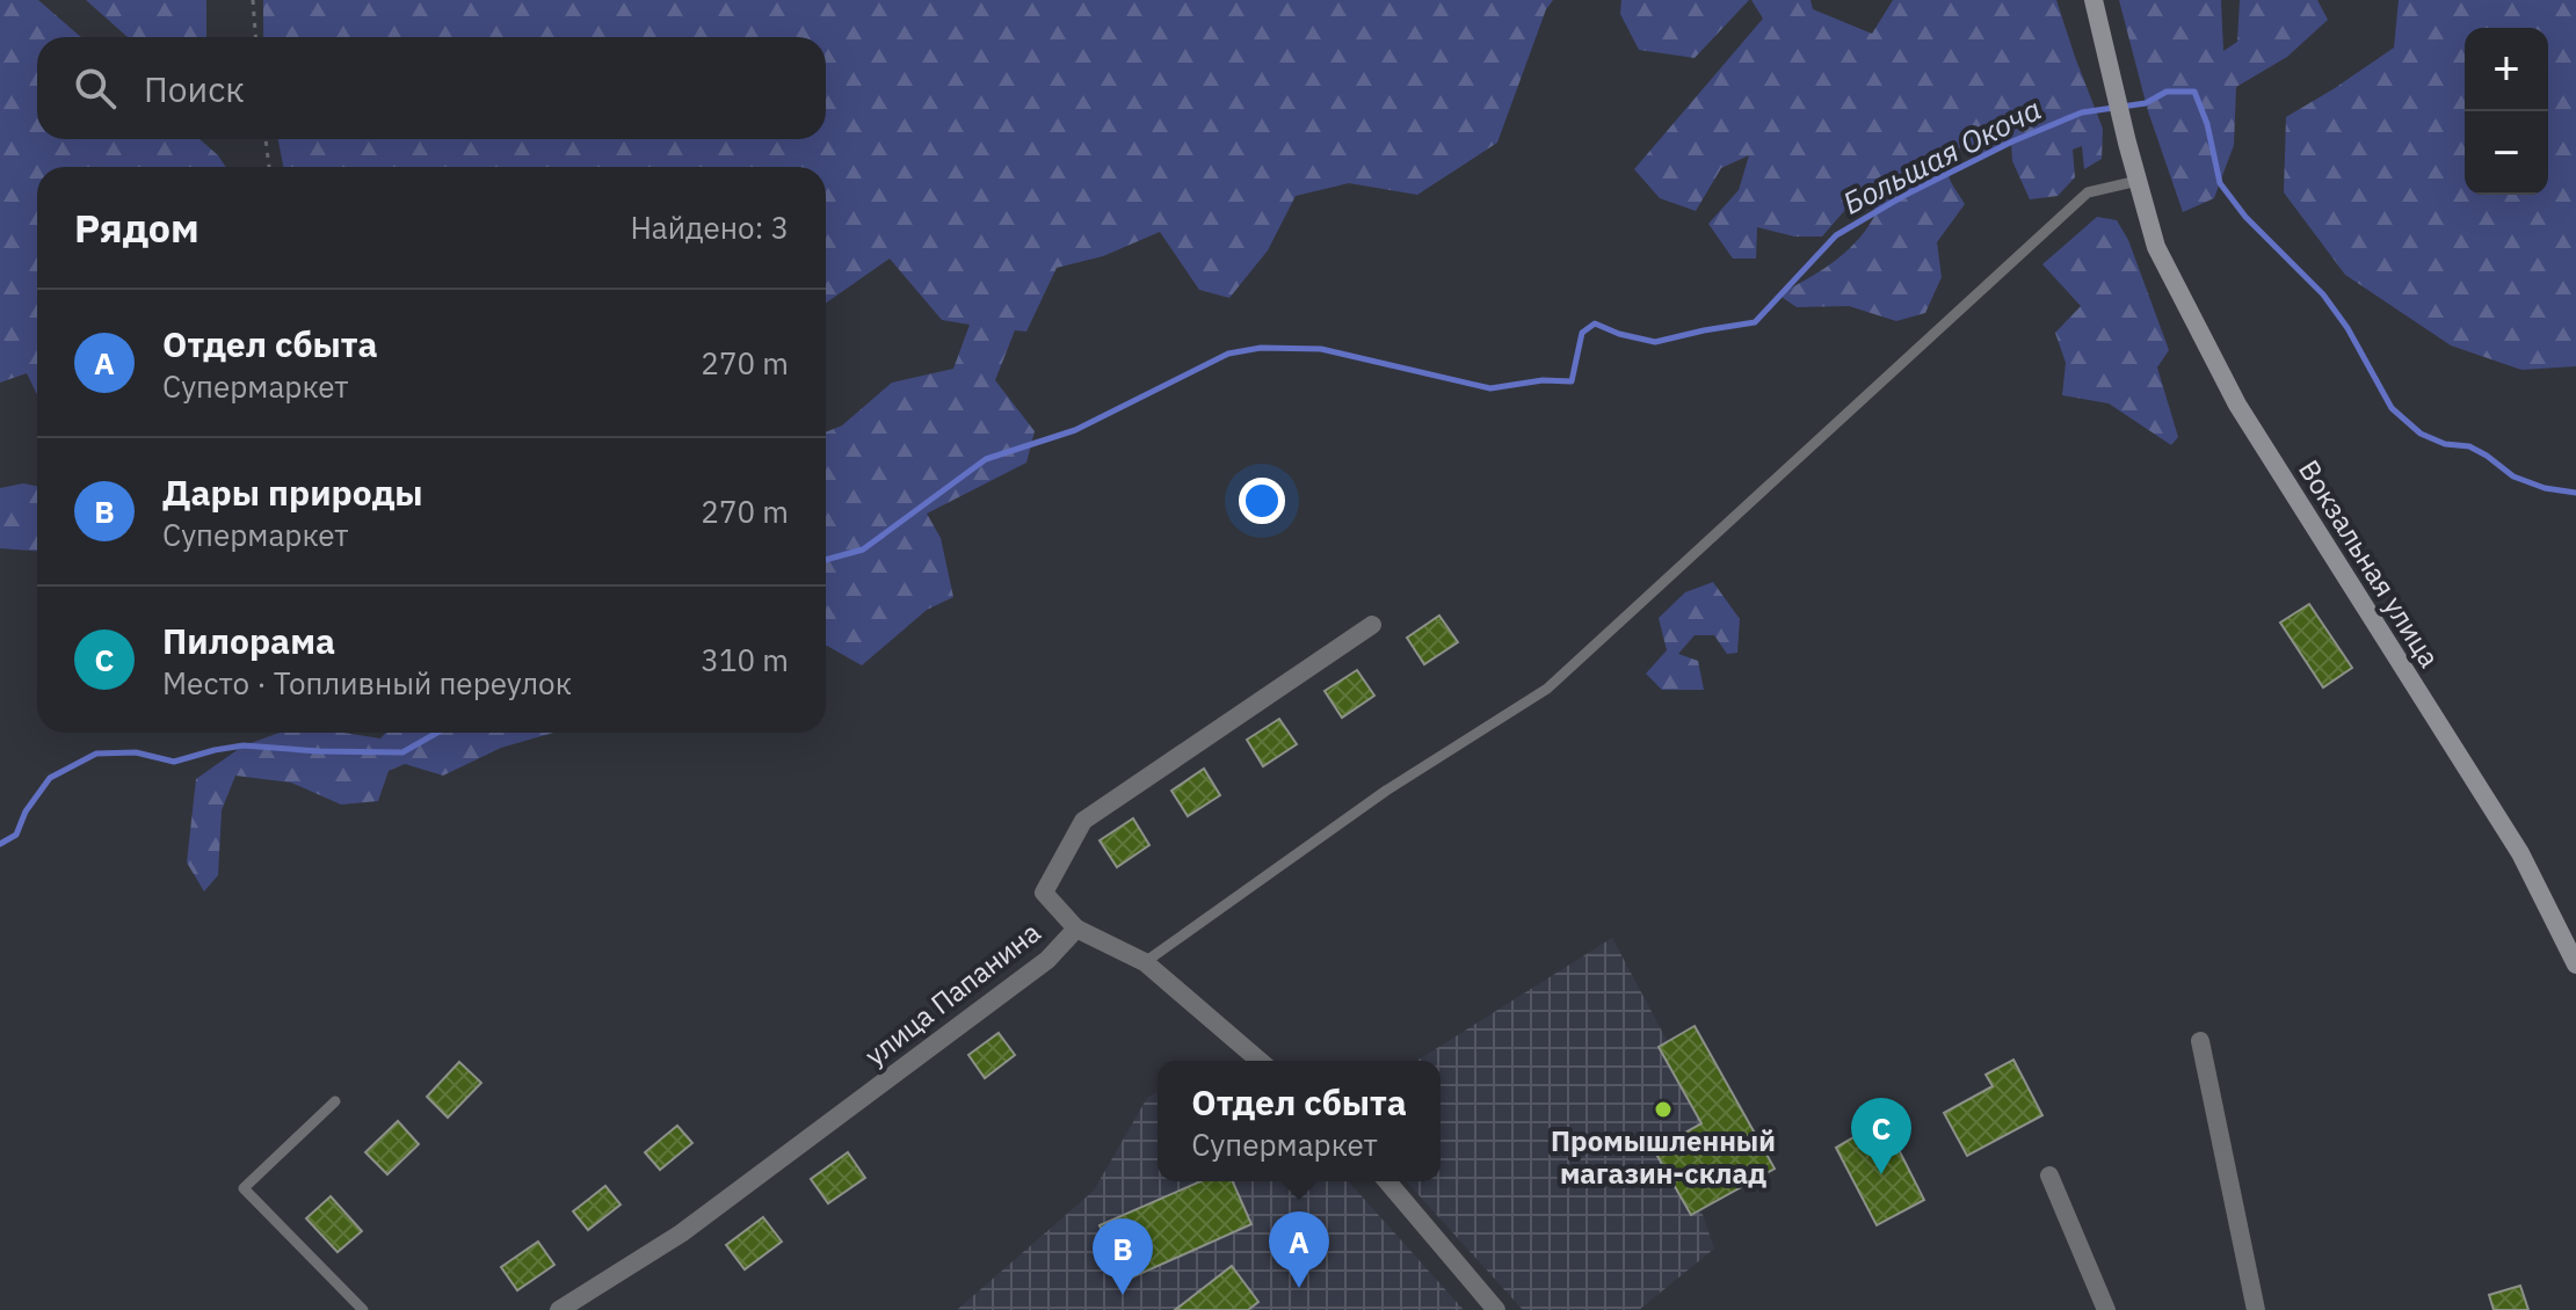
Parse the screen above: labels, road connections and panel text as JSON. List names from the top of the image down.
{
  "streets": {
    "main road": ["Вокзальная улица"],
    "street": ["улица Папанина"]
  },
  "water": ["Большая Окоча"],
  "places": ["Промышленный магазин-склад"],
  "page": {
    "map_buttons": ["+", "−"],
    "search": "Поиск",
    "heading": ["Рядом", "Найдено: 3"],
    "list": [
      {
        "mark": "A",
        "name": "Отдел сбыта",
        "note": "Супермаркет",
        "value": "270 m"
      },
      {
        "mark": "B",
        "name": "Дары природы",
        "note": "Супермаркет",
        "value": "270 m"
      },
      {
        "mark": "C",
        "name": "Пилорама",
        "note": "Место · Топливный переулок",
        "value": "310 m"
      }
    ],
    "popup": ["Отдел сбыта", "Супермаркет"],
    "pins": ["C", "A", "B"]
  }
}
